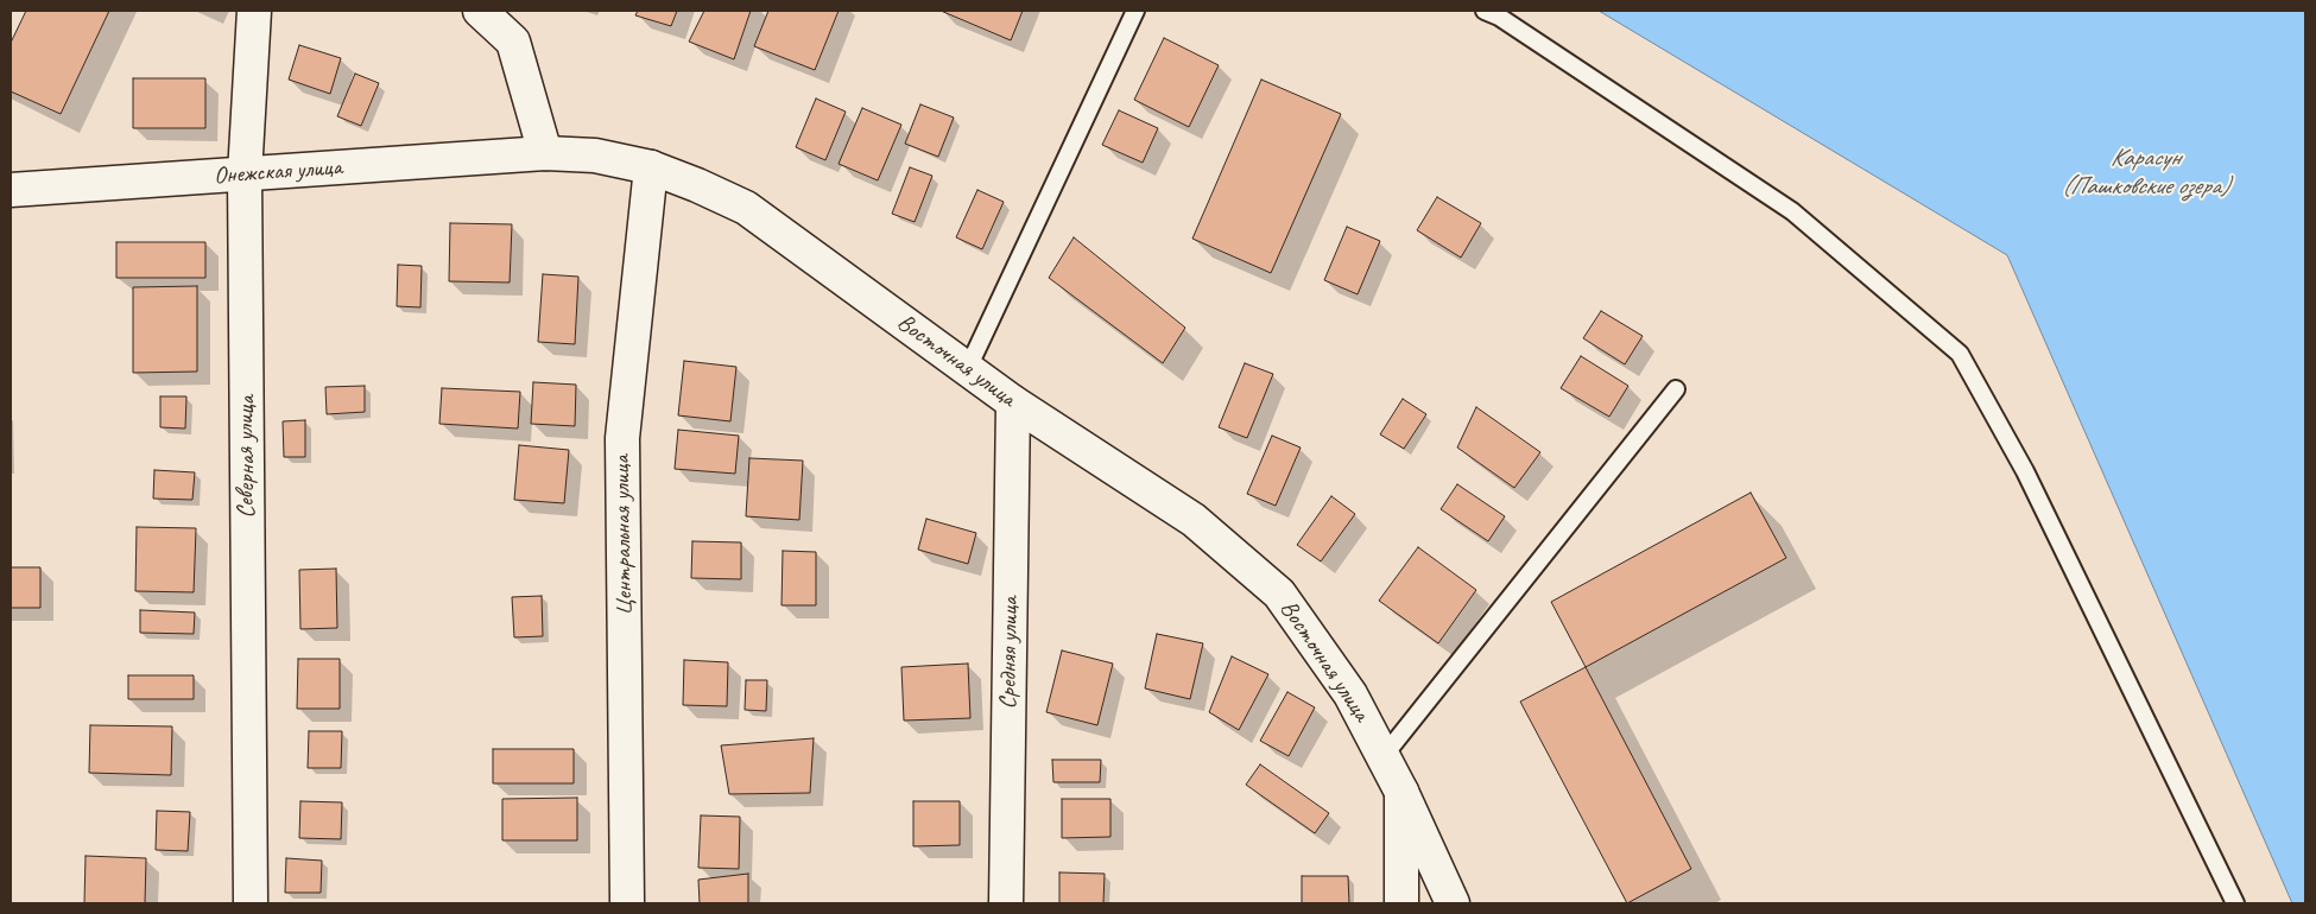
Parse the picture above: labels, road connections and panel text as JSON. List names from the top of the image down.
{
  "streets": {
    "street": [
      "Онежская улица",
      "Восточная улица",
      "Северная улица",
      "Центральная улица",
      "Средняя улица"
    ]
  },
  "crossings": [
    ["Онежская улица", "Восточная улица"],
    ["Онежская улица", "Северная улица"],
    ["Восточная улица", "Центральная улица"],
    ["Восточная улица", "Средняя улица"]
  ],
  "water": ["Карасун (Пашковские озера)"]
}
